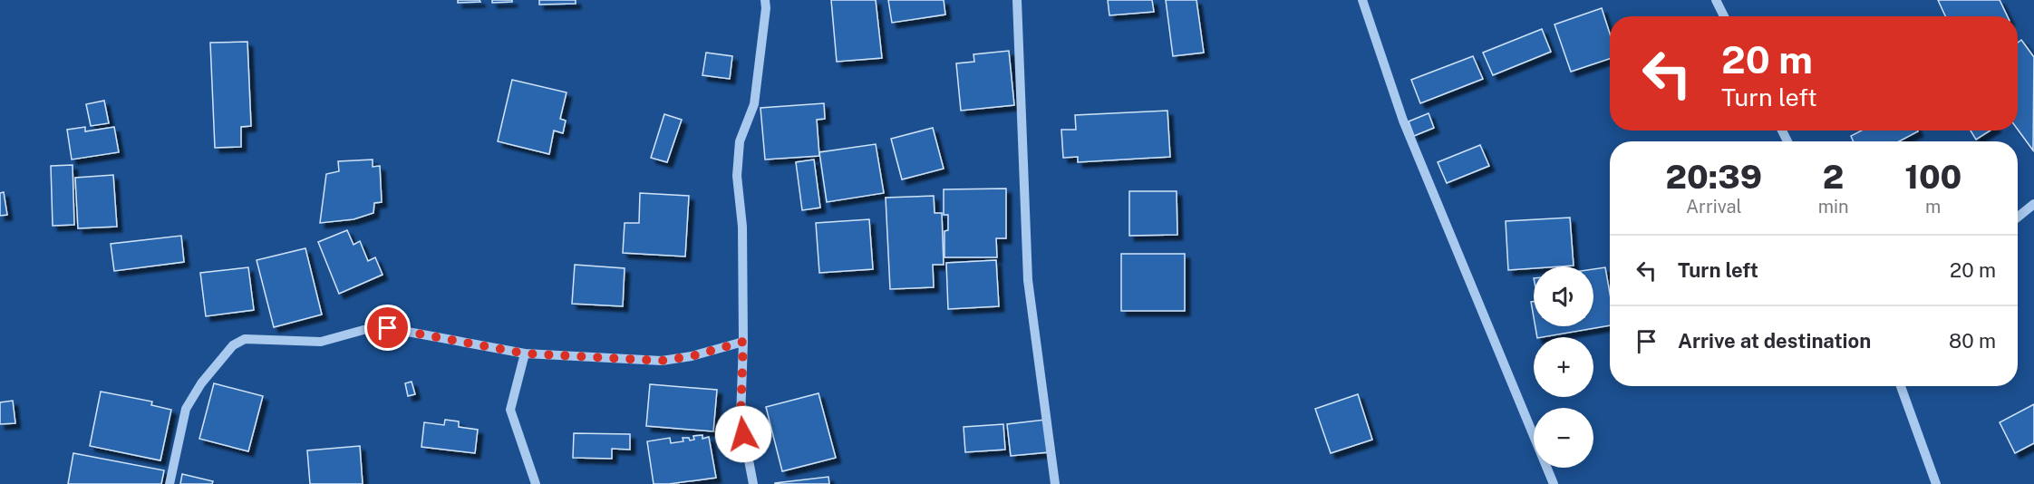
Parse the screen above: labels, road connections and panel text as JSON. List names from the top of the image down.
{
  "page": {
    "turn": ["20 m", "Turn left"],
    "eta": [
      "20:39",
      "Arrival",
      "2",
      "min",
      "100",
      "m"
    ],
    "list": [
      {
        "name": "Turn left",
        "value": "20 m"
      },
      {
        "name": "Arrive at destination",
        "value": "80 m"
      }
    ],
    "map_buttons": ["+", "−"]
  }
}
